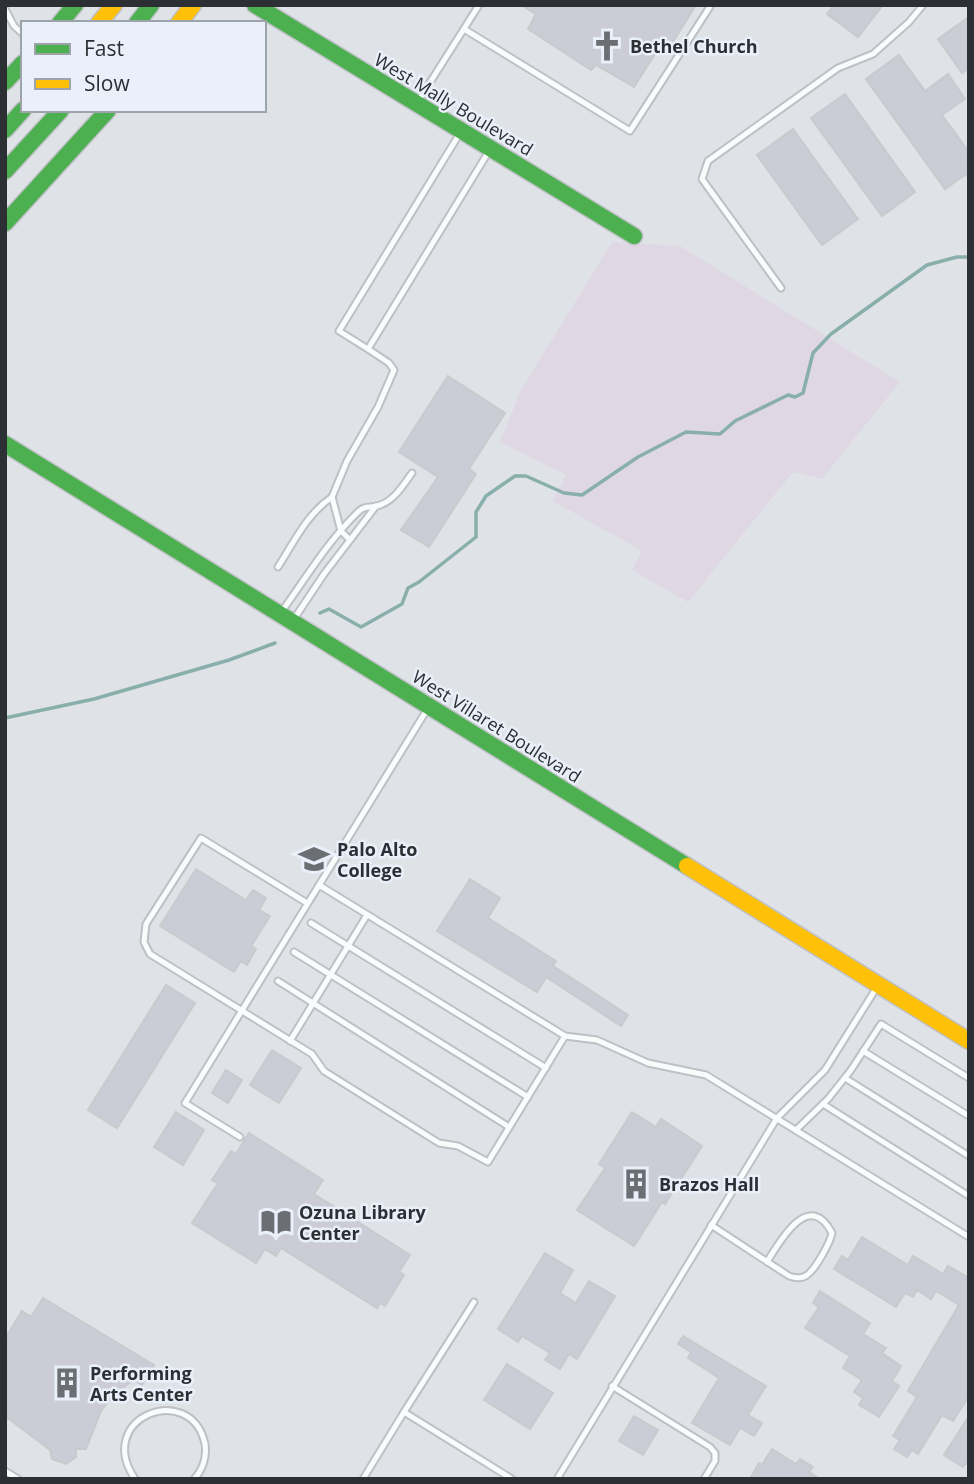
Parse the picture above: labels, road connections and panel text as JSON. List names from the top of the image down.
{
  "streets": {
    "street": ["West Mally Boulevard", "West Villaret Boulevard"]
  },
  "places": {
    "church": ["Bethel Church"],
    "school or university": ["Palo Alto College"],
    "building": ["Brazos Hall", "Performing Arts Center"],
    "library": ["Ozuna Library Center"]
  },
  "legend": ["Fast", "Slow"]
}
